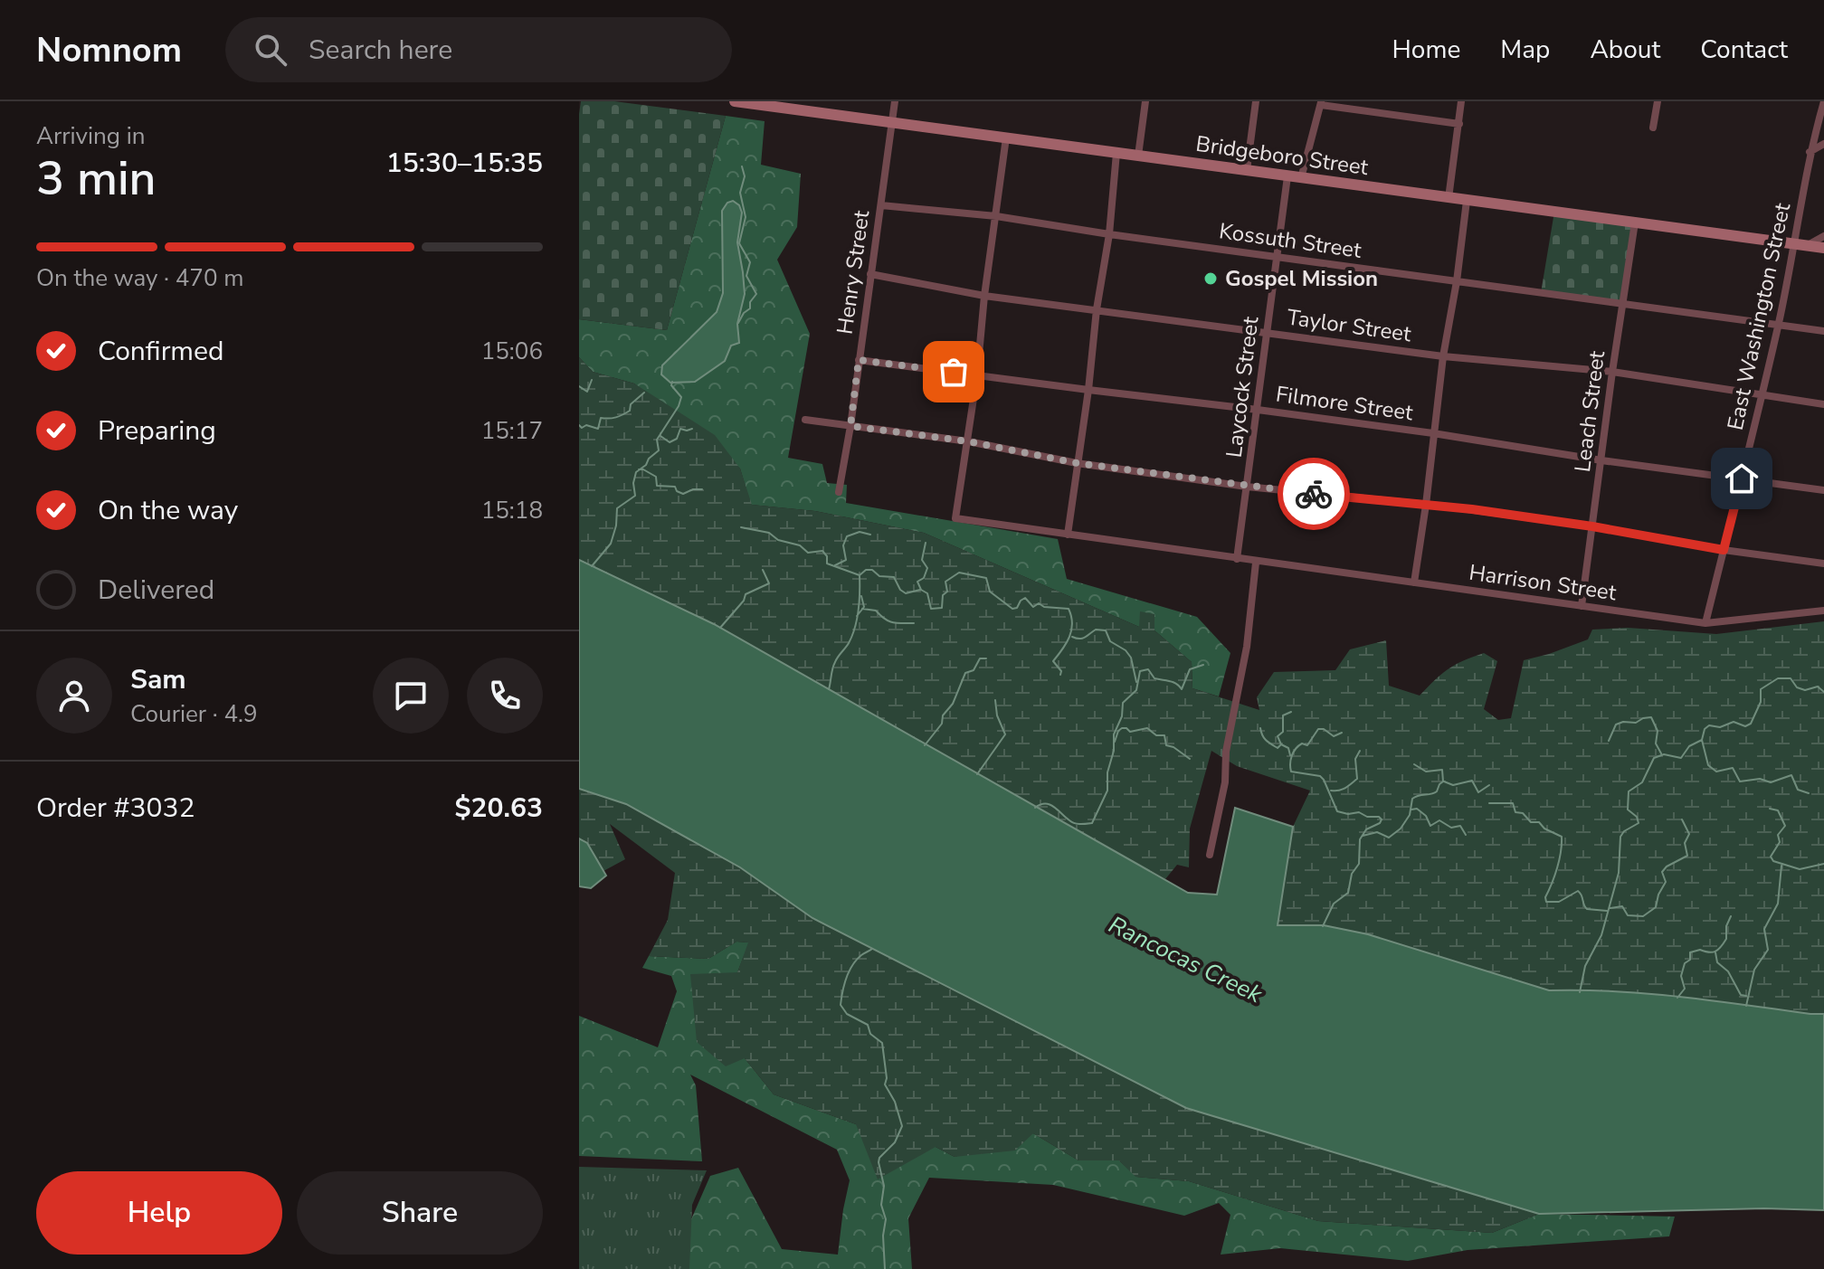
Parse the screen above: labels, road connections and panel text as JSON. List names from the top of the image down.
{
  "streets": {
    "main road": ["Bridgeboro Street"],
    "street": [
      "Kossuth Street",
      "Henry Street",
      "East Washington Street",
      "Taylor Street",
      "Laycock Street",
      "Filmore Street",
      "Leach Street",
      "Harrison Street"
    ]
  },
  "crossings": [
    ["Bridgeboro Street", "Henry Street"],
    ["Bridgeboro Street", "East Washington Street"],
    ["Bridgeboro Street", "Laycock Street"],
    ["Bridgeboro Street", "Leach Street"],
    ["Kossuth Street", "Henry Street"],
    ["Kossuth Street", "East Washington Street"],
    ["Kossuth Street", "Laycock Street"],
    ["Kossuth Street", "Leach Street"],
    ["Henry Street", "Taylor Street"],
    ["Henry Street", "Filmore Street"],
    ["East Washington Street", "Taylor Street"],
    ["East Washington Street", "Filmore Street"],
    ["East Washington Street", "Harrison Street"],
    ["Taylor Street", "Laycock Street"],
    ["Taylor Street", "Leach Street"],
    ["Laycock Street", "Filmore Street"],
    ["Laycock Street", "Harrison Street"],
    ["Filmore Street", "Leach Street"],
    ["Leach Street", "Harrison Street"]
  ],
  "water": ["Rancocas Creek"],
  "places": ["Gospel Mission"],
  "page": {
    "header": "Nomnom",
    "search": "Search here",
    "nav": [
      "Home",
      "Map",
      "About",
      "Contact"
    ],
    "heading": ["3 min", "Arriving in", "15:30–15:35"],
    "panel": [
      "Sam",
      "Courier · 4.9",
      "Order #3032",
      "$20.63"
    ],
    "bar": "On the way · 470 m",
    "list": [
      ["Confirmed", "15:06"],
      ["Preparing", "15:17"],
      ["On the way", "15:18"],
      "Delivered"
    ],
    "buttons": ["Help", "Share"]
  }
}
